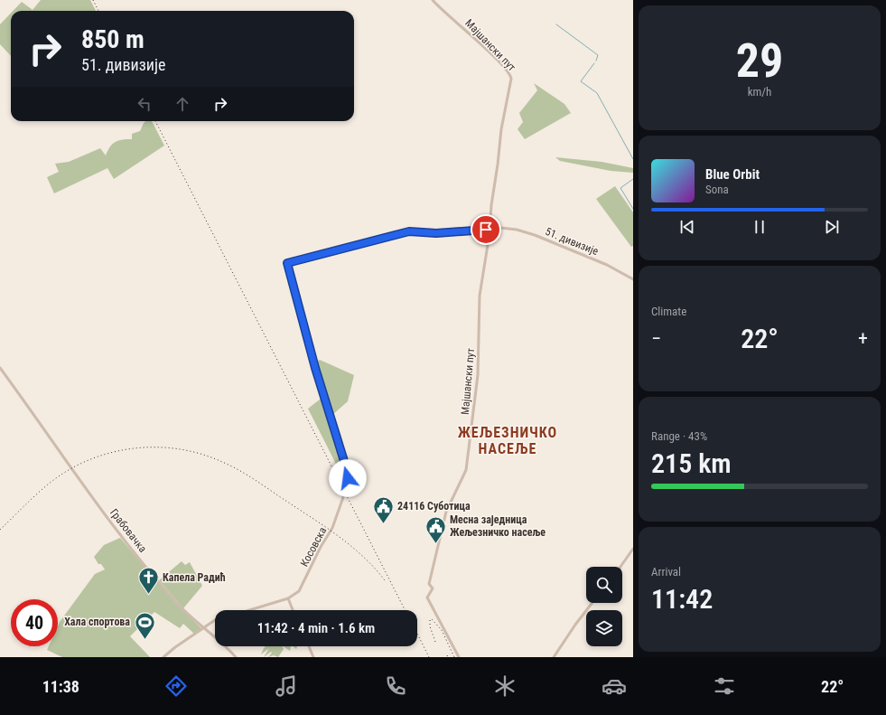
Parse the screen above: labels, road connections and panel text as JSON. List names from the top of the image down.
{
  "streets": {
    "street": [
      "Мајшански пут",
      "51. дивизије",
      "Грабовачка",
      "Косовска"
    ]
  },
  "crossings": [
    ["Мајшански пут", "51. дивизије"]
  ],
  "districts": ["ЖЕЉЕЗНИЧКО НАСЕЉЕ"],
  "places": {
    "public building": ["24116 Суботица", "Месна заједница Жељезничко насеље"],
    "church": ["Капела Радић"],
    "sports": ["Хала спортова"]
  },
  "page": {
    "tile": [
      ["29", "km/h"],
      "Climate",
      ["Range · 43%", "215 km"],
      ["Arrival", "11:42"]
    ],
    "turn": ["850 m", "51. дивизије"],
    "song": ["Blue Orbit", "Sona"],
    "heat": ["−", "22°", "+"],
    "limit": "40",
    "trip": "11:42 · 4 min · 1.6 km",
    "tabs": ["11:38", "22°"]
  }
}
